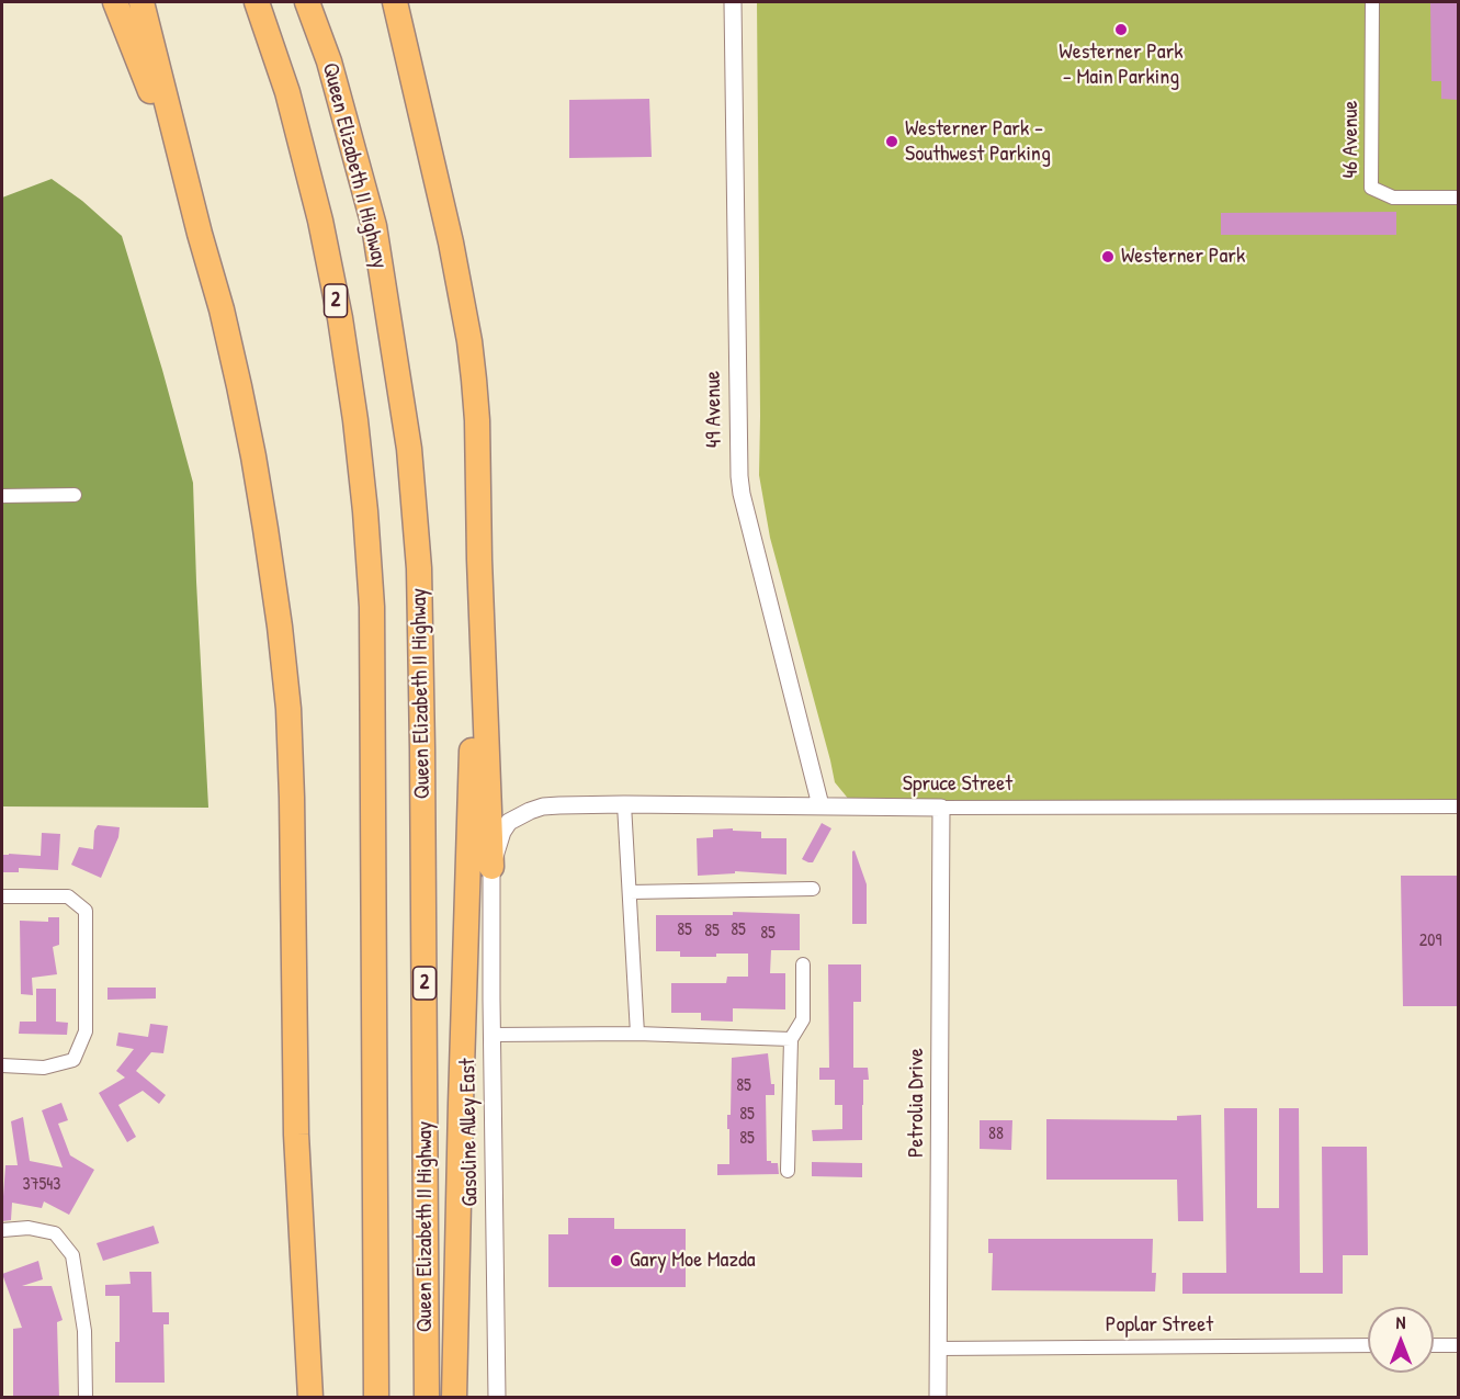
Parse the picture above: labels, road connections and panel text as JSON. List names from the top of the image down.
{
  "streets": {
    "highway": ["Queen Elizabeth II Highway", "2"],
    "street": [
      "46 Avenue",
      "49 Avenue",
      "Spruce Street",
      "Petrolia Drive",
      "Gasoline Alley East",
      "Poplar Street"
    ]
  },
  "crossings": [
    ["49 Avenue", "Spruce Street"],
    ["Spruce Street", "Petrolia Drive"],
    ["Spruce Street", "Gasoline Alley East"],
    ["Petrolia Drive", "Poplar Street"]
  ],
  "places": [
    "Westerner Park - Main Parking",
    "Westerner Park - Southwest Parking",
    "Westerner Park",
    "Gary Moe Mazda"
  ],
  "house_numbers": [
    "85",
    "85",
    "85",
    "85",
    "209",
    "85",
    "85",
    "88",
    "85",
    "37543"
  ],
  "north": "top"
}
